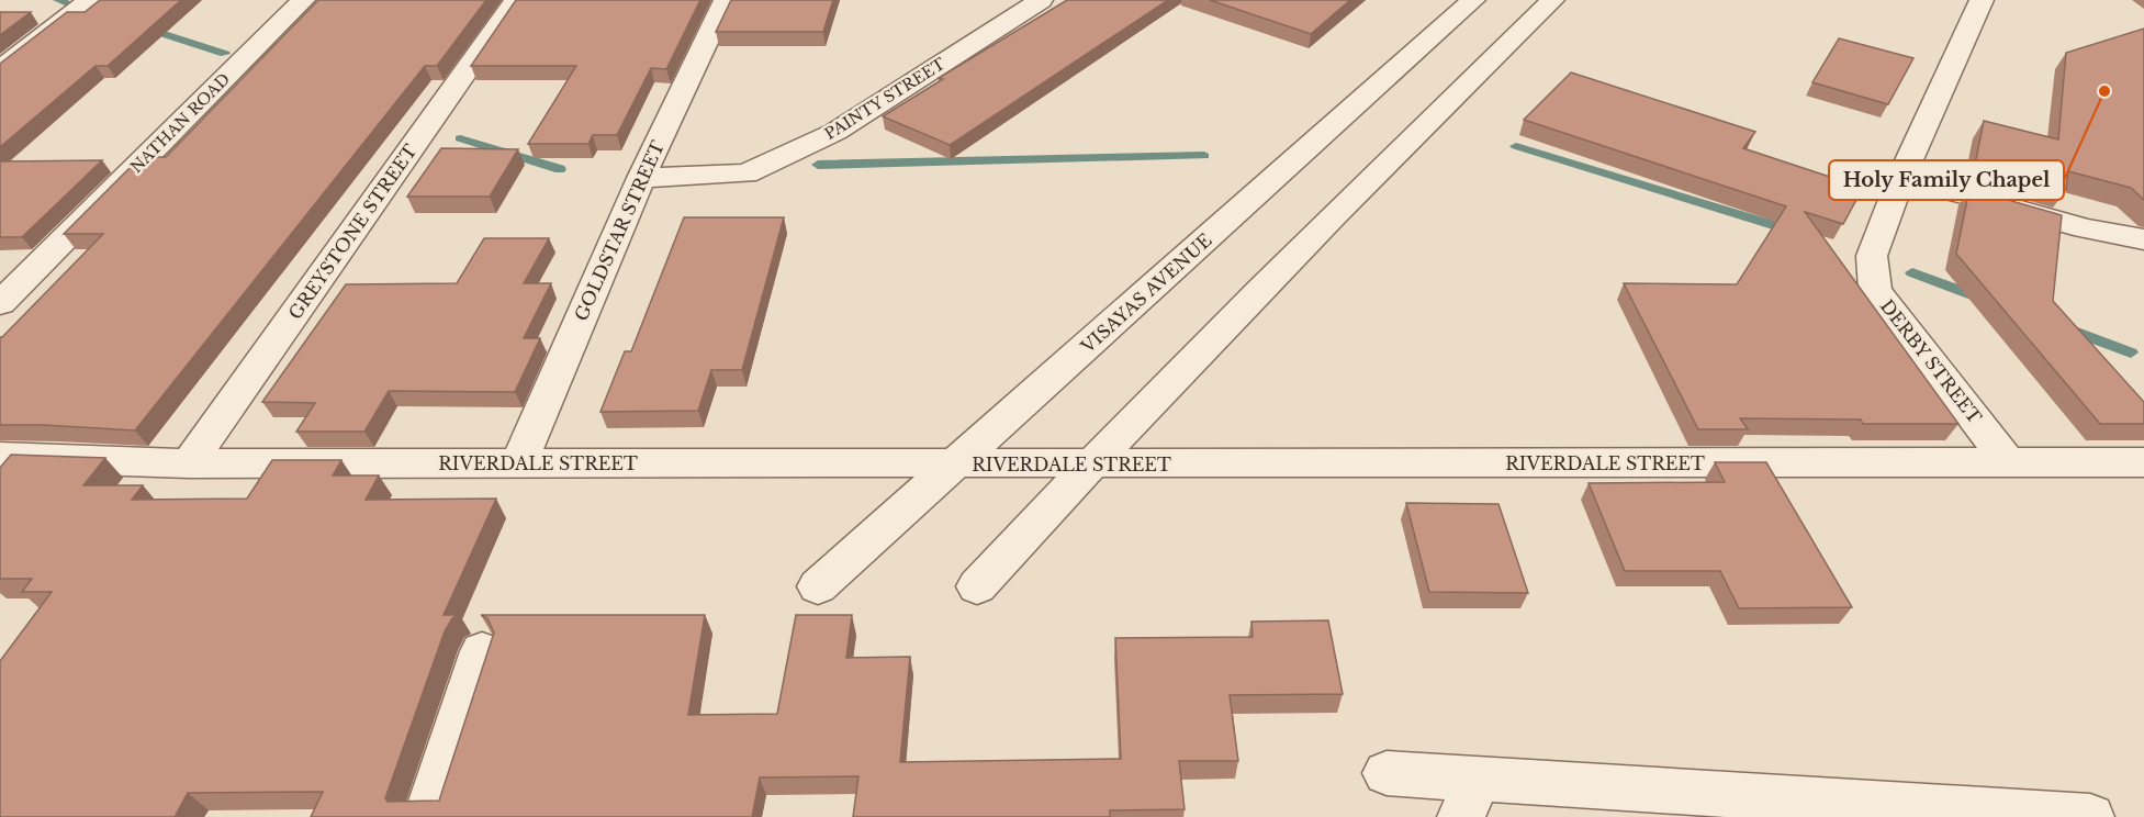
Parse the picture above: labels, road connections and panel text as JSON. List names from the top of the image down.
{
  "streets": {
    "street": [
      "PAINTY STREET",
      "NATHAN ROAD",
      "GOLDSTAR STREET",
      "GREYSTONE STREET",
      "VISAYAS AVENUE",
      "DERBY STREET",
      "RIVERDALE STREET"
    ]
  },
  "crossings": [
    ["PAINTY STREET", "GOLDSTAR STREET"],
    ["GOLDSTAR STREET", "RIVERDALE STREET"],
    ["GREYSTONE STREET", "RIVERDALE STREET"],
    ["VISAYAS AVENUE", "RIVERDALE STREET"],
    ["DERBY STREET", "RIVERDALE STREET"]
  ],
  "places": ["Holy Family Chapel"]
}
